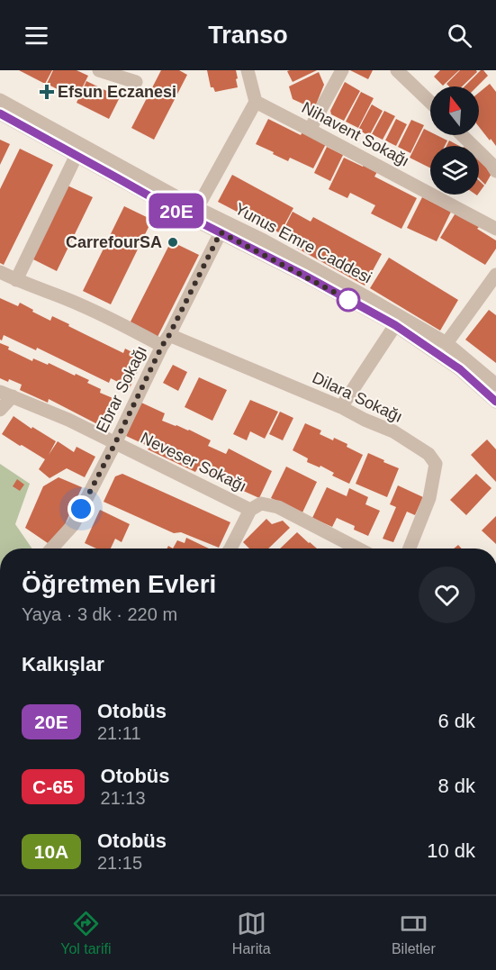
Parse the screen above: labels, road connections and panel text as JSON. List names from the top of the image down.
{
  "streets": {
    "street": [
      "Nihavent Sokağı",
      "Yunus Emre Caddesi",
      "Ebrar Sokağı",
      "Dilara Sokağı",
      "Neveser Sokağı"
    ]
  },
  "crossings": [
    ["Yunus Emre Caddesi", "Ebrar Sokağı"],
    ["Ebrar Sokağı", "Dilara Sokağı"],
    ["Ebrar Sokağı", "Neveser Sokağı"]
  ],
  "places": {
    "health": ["Efsun Eczanesi"],
    "other": ["CarrefourSA"]
  },
  "lines": ["bus line 20E"],
  "north": "top",
  "page": {
    "header": "Transo",
    "on_map": "20E",
    "heading": [
      ["Öğretmen Evleri", "Yaya · 3 dk · 220 m"],
      "Kalkışlar"
    ],
    "list": [
      {
        "mark": "20E",
        "name": "Otobüs",
        "note": "21:11",
        "value": "6 dk"
      },
      {
        "mark": "C-65",
        "name": "Otobüs",
        "note": "21:13",
        "value": "8 dk"
      },
      {
        "mark": "10A",
        "name": "Otobüs",
        "note": "21:15",
        "value": "10 dk"
      }
    ],
    "tabs": ["Yol tarifi", "Harita", "Biletler"]
  }
}
